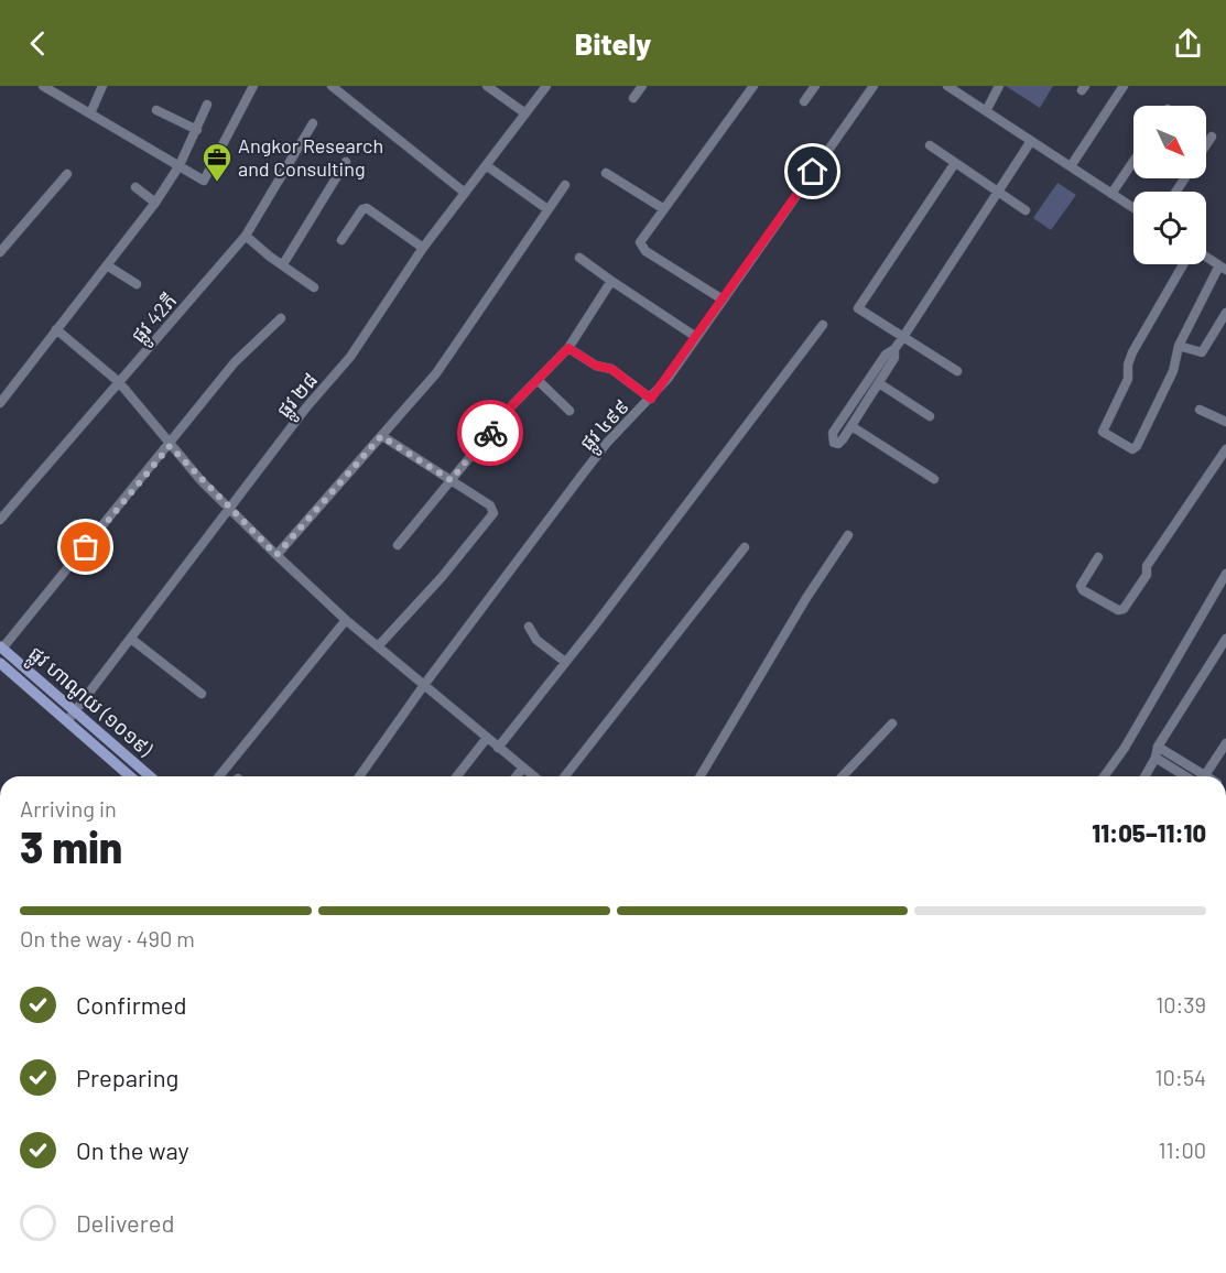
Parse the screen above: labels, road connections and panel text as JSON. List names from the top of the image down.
{
  "streets": {
    "main road": ["ផ្លូវ ហាណូយ (១០១៩)"],
    "street": ["ផ្លូវ 42ភី", "ផ្លូវ ២៨", "ផ្លូវ ៤៩៩"]
  },
  "crossings": [
    ["ផ្លូវ ២៨", "ផ្លូវ ហាណូយ (១០១៩)"]
  ],
  "places": {
    "office": ["Angkor Research and Consulting"]
  },
  "north": "bottom right",
  "page": {
    "header": "Bitely",
    "heading": ["3 min", "Arriving in", "11:05–11:10"],
    "bar": "On the way · 490 m",
    "list": [
      ["Confirmed", "10:39"],
      ["Preparing", "10:54"],
      ["On the way", "11:00"],
      "Delivered"
    ]
  }
}
